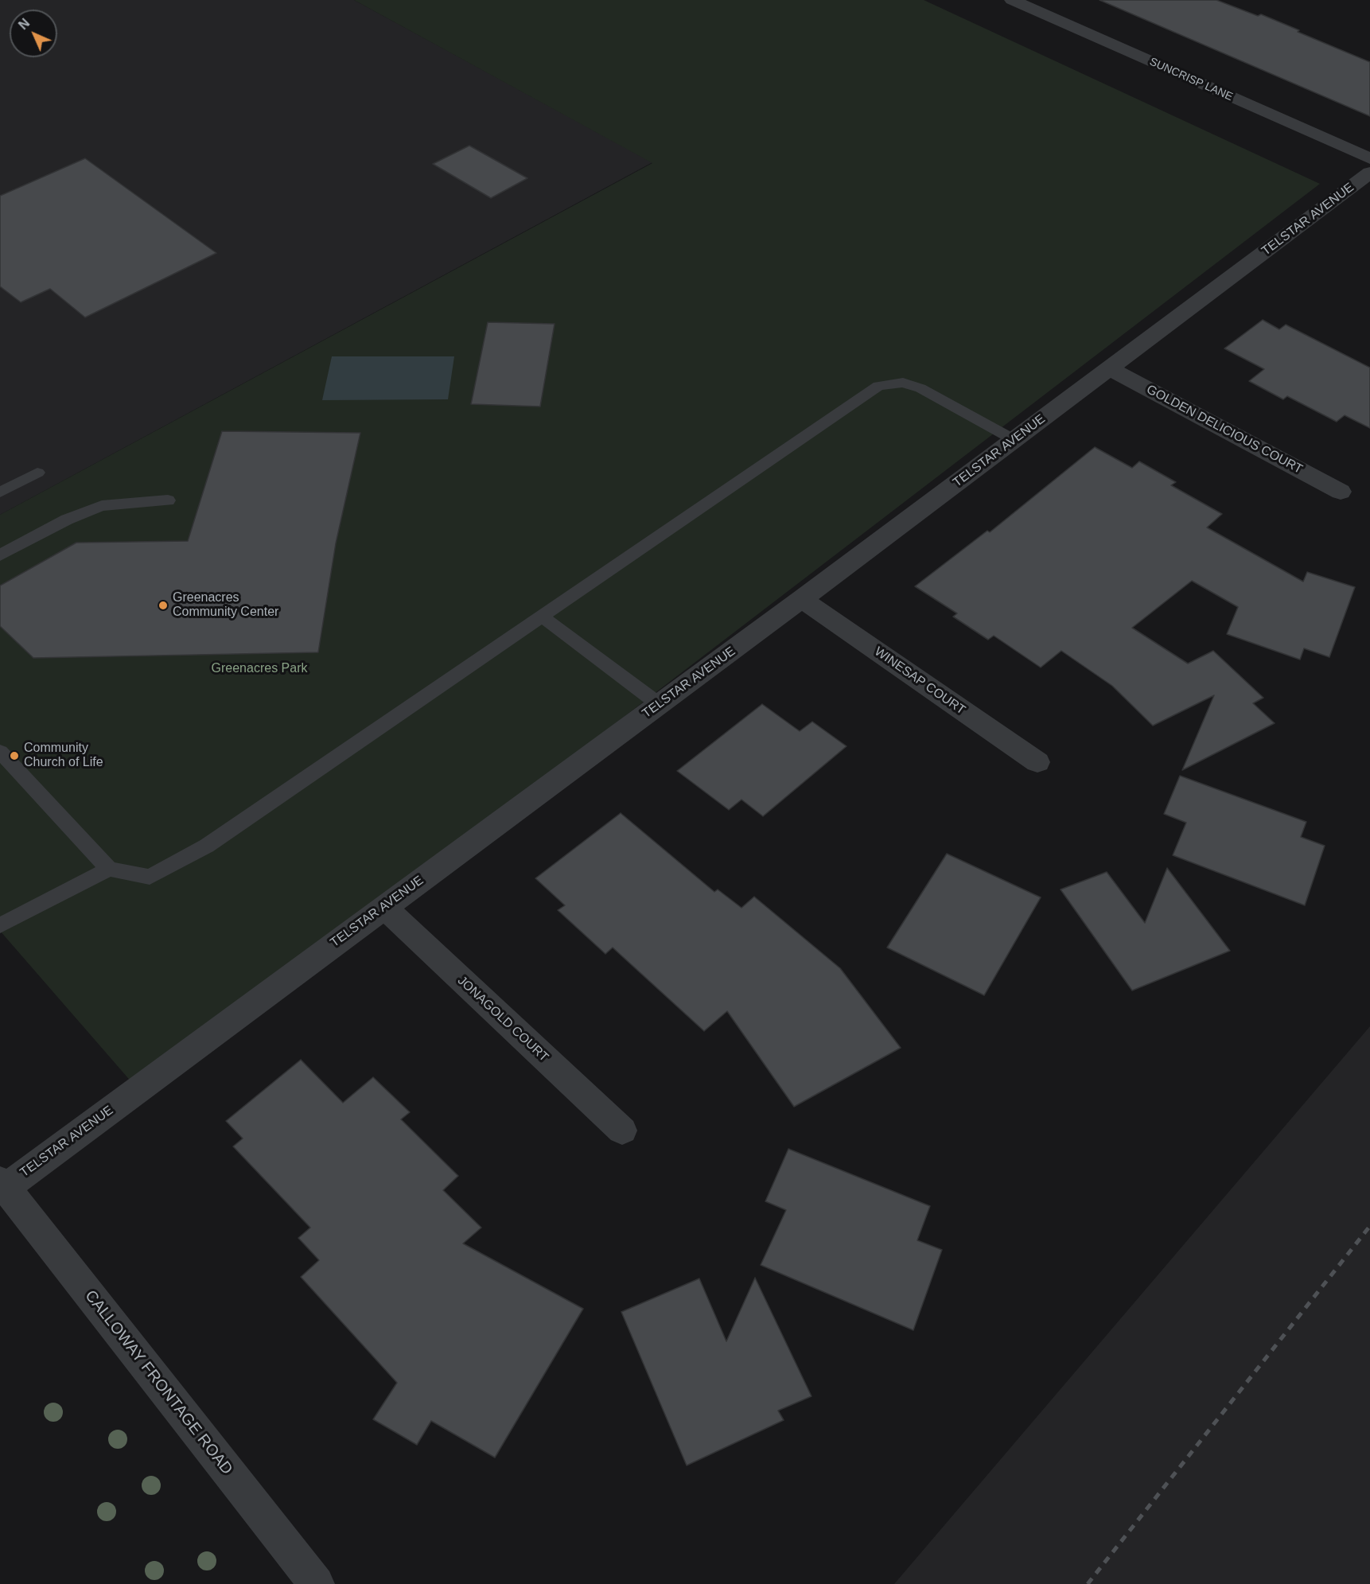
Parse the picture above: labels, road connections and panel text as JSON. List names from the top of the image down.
{
  "streets": {
    "street": [
      "SUNCRISP LANE",
      "TELSTAR AVENUE",
      "GOLDEN DELICIOUS COURT",
      "WINESAP COURT",
      "JONAGOLD COURT",
      "CALLOWAY FRONTAGE ROAD"
    ]
  },
  "crossings": [
    ["TELSTAR AVENUE", "GOLDEN DELICIOUS COURT"],
    ["TELSTAR AVENUE", "WINESAP COURT"],
    ["TELSTAR AVENUE", "JONAGOLD COURT"],
    ["TELSTAR AVENUE", "CALLOWAY FRONTAGE ROAD"]
  ],
  "parks": ["Greenacres Park"],
  "places": ["Greenacres Community Center", "Community Church of Life"],
  "north": "top left"
}
